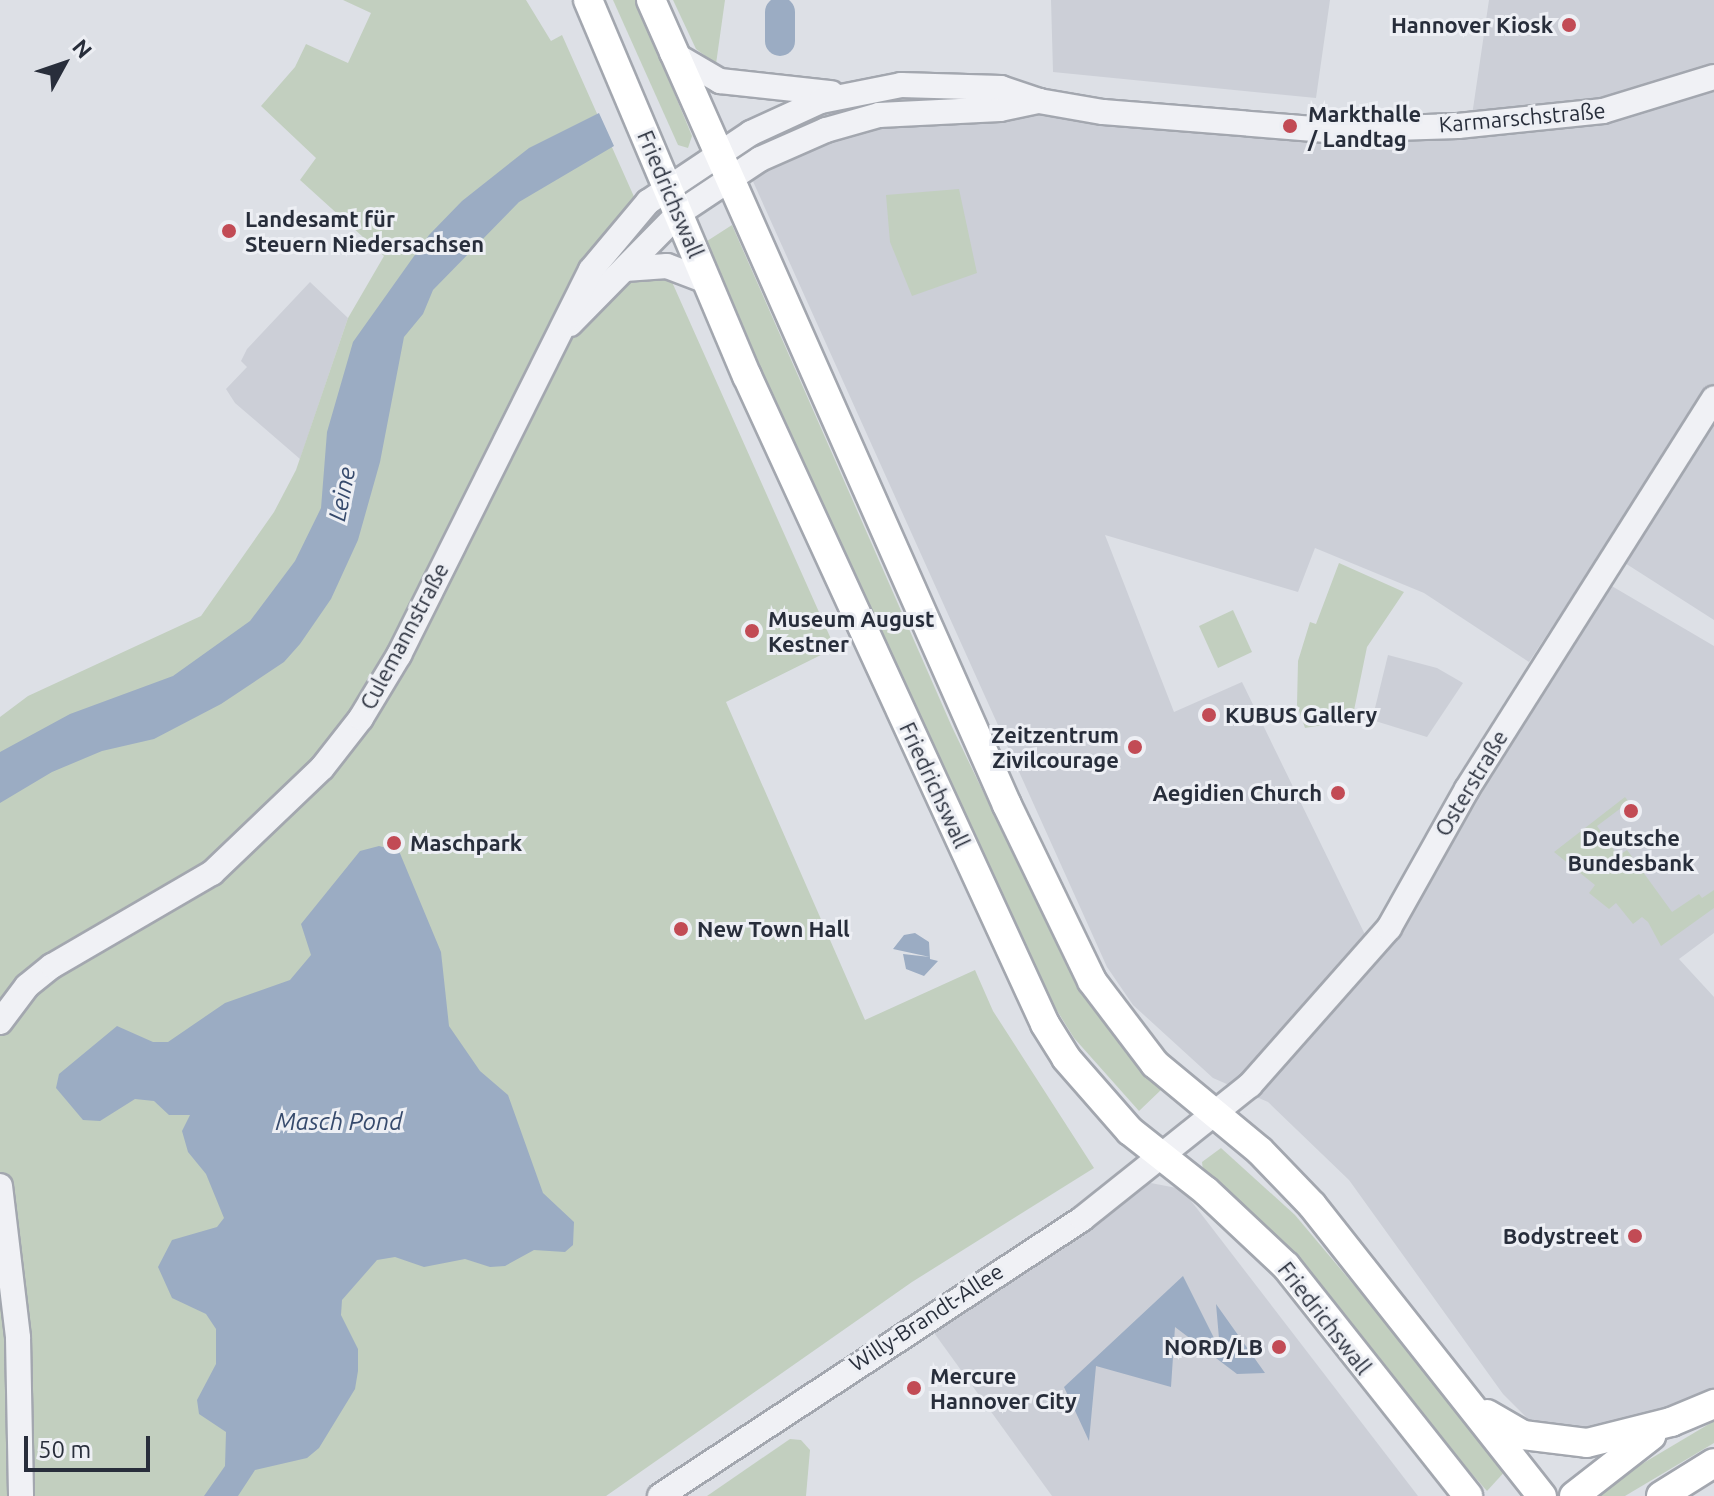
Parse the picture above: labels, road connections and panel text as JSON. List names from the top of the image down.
{
  "streets": {
    "main road": ["Friedrichswall"],
    "street": [
      "Karmarschstraße",
      "Culemannstraße",
      "Osterstraße",
      "Willy-Brandt-Allee"
    ]
  },
  "crossings": [
    ["Karmarschstraße", "Friedrichswall"],
    ["Karmarschstraße", "Culemannstraße"],
    ["Friedrichswall", "Culemannstraße"],
    ["Friedrichswall", "Willy-Brandt-Allee"],
    ["Osterstraße", "Willy-Brandt-Allee"]
  ],
  "water": ["Leine", "Masch Pond"],
  "places": [
    "Hannover Kiosk",
    "Markthalle / Landtag",
    "Landesamt für Steuern Niedersachsen",
    "Museum August Kestner",
    "KUBUS Gallery",
    "Zeitzentrum Zivilcourage",
    "Aegidien Church",
    "Deutsche Bundesbank",
    "Maschpark",
    "New Town Hall",
    "Bodystreet",
    "NORD/LB",
    "Mercure Hannover City"
  ],
  "scale_bar": "50 m",
  "north": "top right"
}
